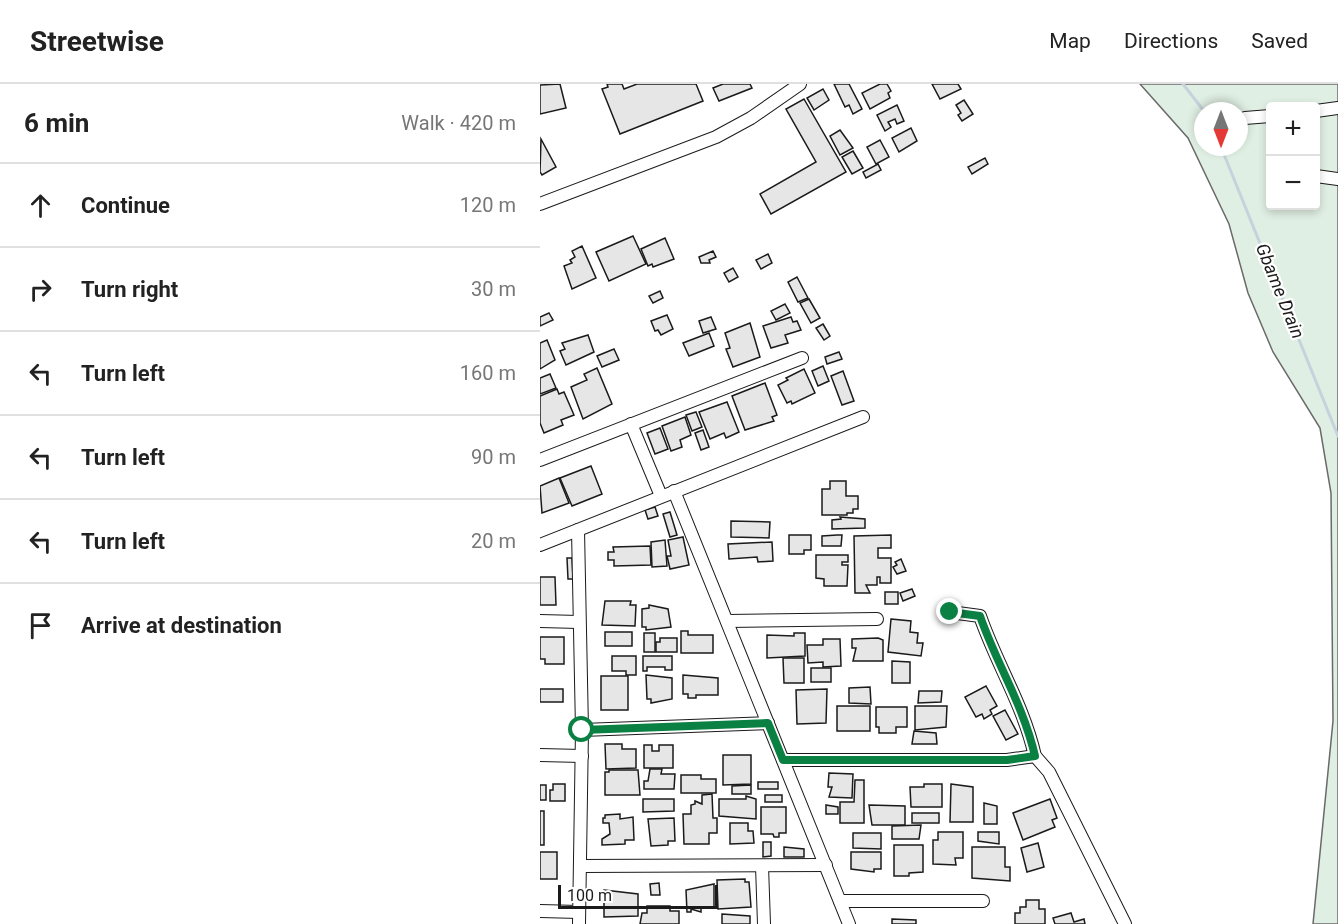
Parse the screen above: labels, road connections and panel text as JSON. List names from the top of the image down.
{
  "water": ["Gbame Drain"],
  "scale_bar": "100 m",
  "north": "bottom",
  "page": {
    "header": "Streetwise",
    "nav": ["Map", "Directions", "Saved"],
    "heading": ["6 min", "Walk · 420 m"],
    "map_buttons": ["+", "−"],
    "list": [
      ["Continue", "120 m"],
      ["Turn right", "30 m"],
      ["Turn left", "160 m"],
      ["Turn left", "90 m"],
      ["Turn left", "20 m"],
      "Arrive at destination"
    ],
    "scale": "100 m"
  }
}
